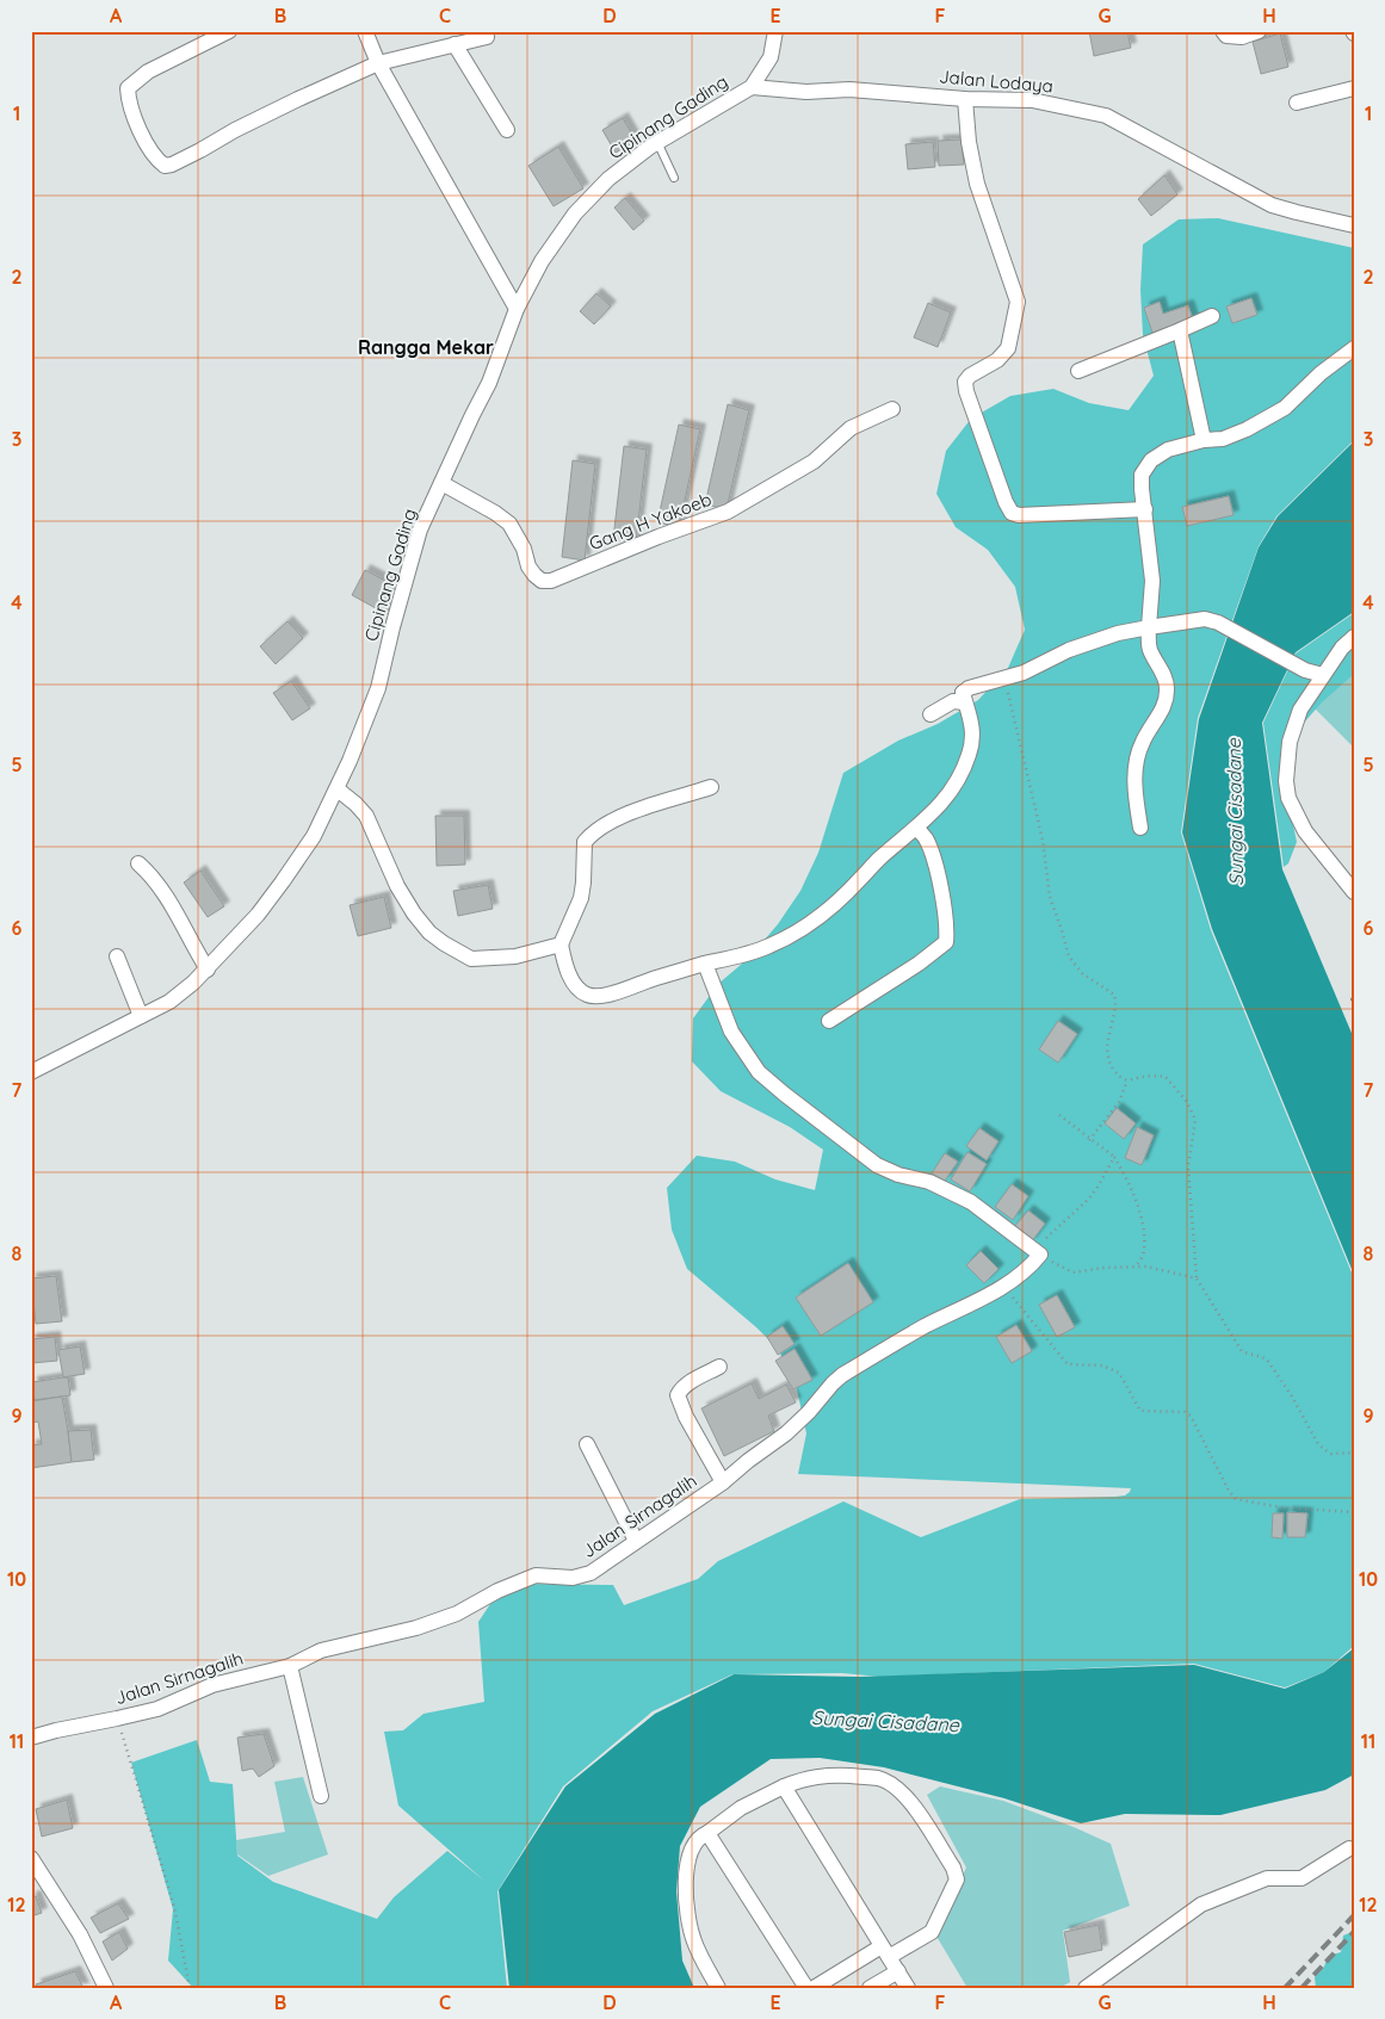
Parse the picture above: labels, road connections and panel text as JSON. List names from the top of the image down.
{
  "streets": {
    "street": [
      "Jalan Lodaya",
      "Cipinang Gading",
      "Gang H Yakoeb",
      "Jalan Sirnagalih"
    ]
  },
  "crossings": [
    ["Jalan Lodaya", "Cipinang Gading"],
    ["Cipinang Gading", "Gang H Yakoeb"]
  ],
  "districts": ["Rangga Mekar"],
  "water": ["Sungai Cisadane"],
  "grid": {
    "columns": [
      "A",
      "B",
      "C",
      "D",
      "E",
      "F",
      "G",
      "H"
    ],
    "rows": [
      "1",
      "2",
      "3",
      "4",
      "5",
      "6",
      "7",
      "8",
      "9",
      "10",
      "11",
      "12"
    ]
  }
}
